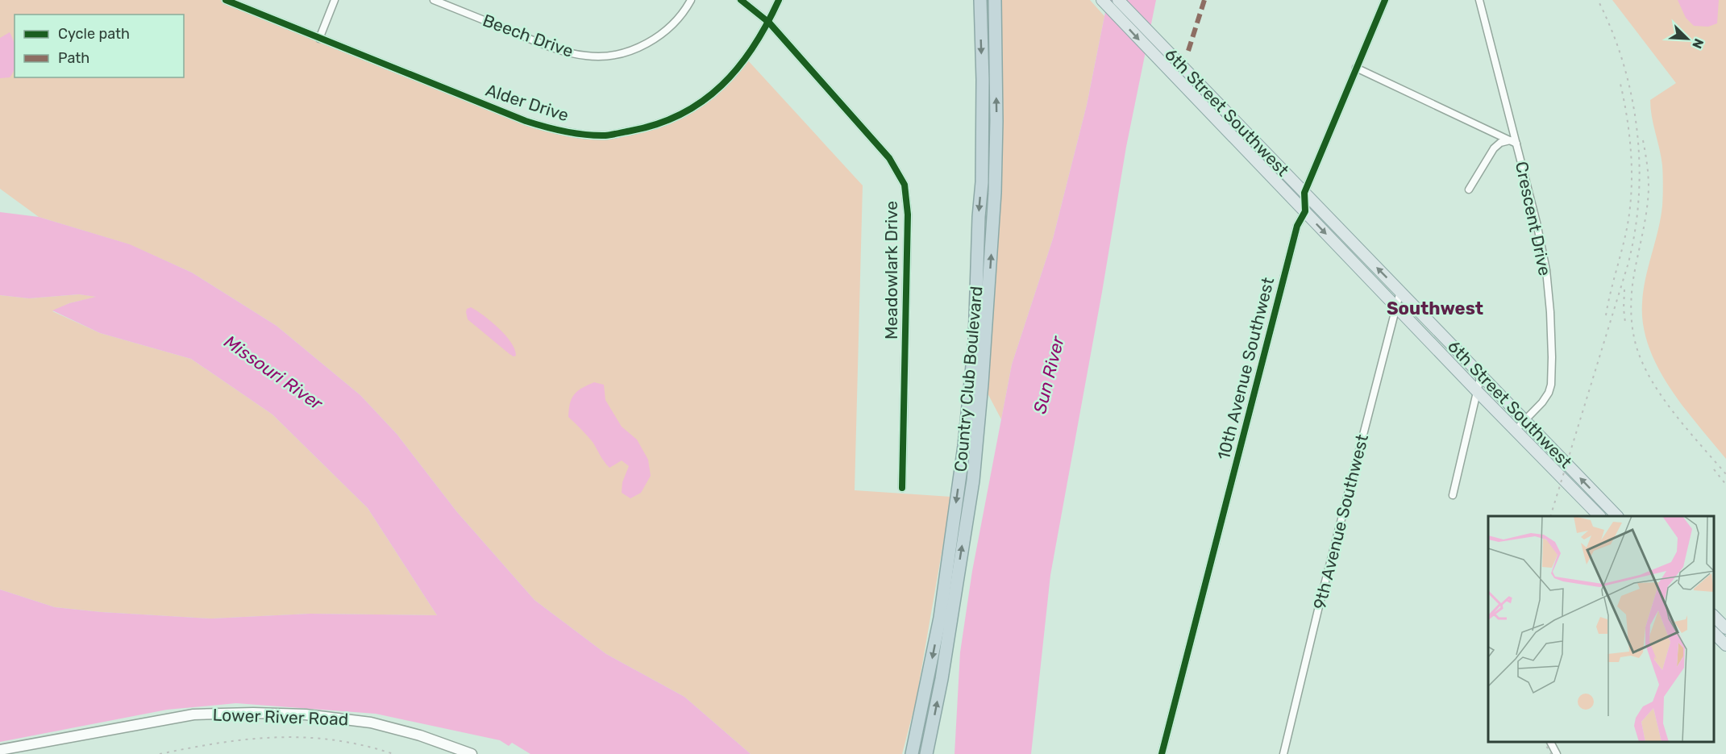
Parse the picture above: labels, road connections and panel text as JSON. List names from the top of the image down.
{
  "streets": {
    "highway": ["Country Club Boulevard"],
    "main road": ["6th Street Southwest"],
    "street": [
      "Beech Drive",
      "Alder Drive",
      "Crescent Drive",
      "Meadowlark Drive",
      "10th Avenue Southwest",
      "9th Avenue Southwest",
      "Lower River Road"
    ]
  },
  "crossings": [
    ["Alder Drive", "Meadowlark Drive"],
    ["6th Street Southwest", "Crescent Drive"],
    ["6th Street Southwest", "10th Avenue Southwest"],
    ["6th Street Southwest", "9th Avenue Southwest"]
  ],
  "districts": ["Southwest"],
  "water": ["Missouri River", "Sun River"],
  "legend": ["Cycle path", "Path"],
  "north": "bottom right"
}
